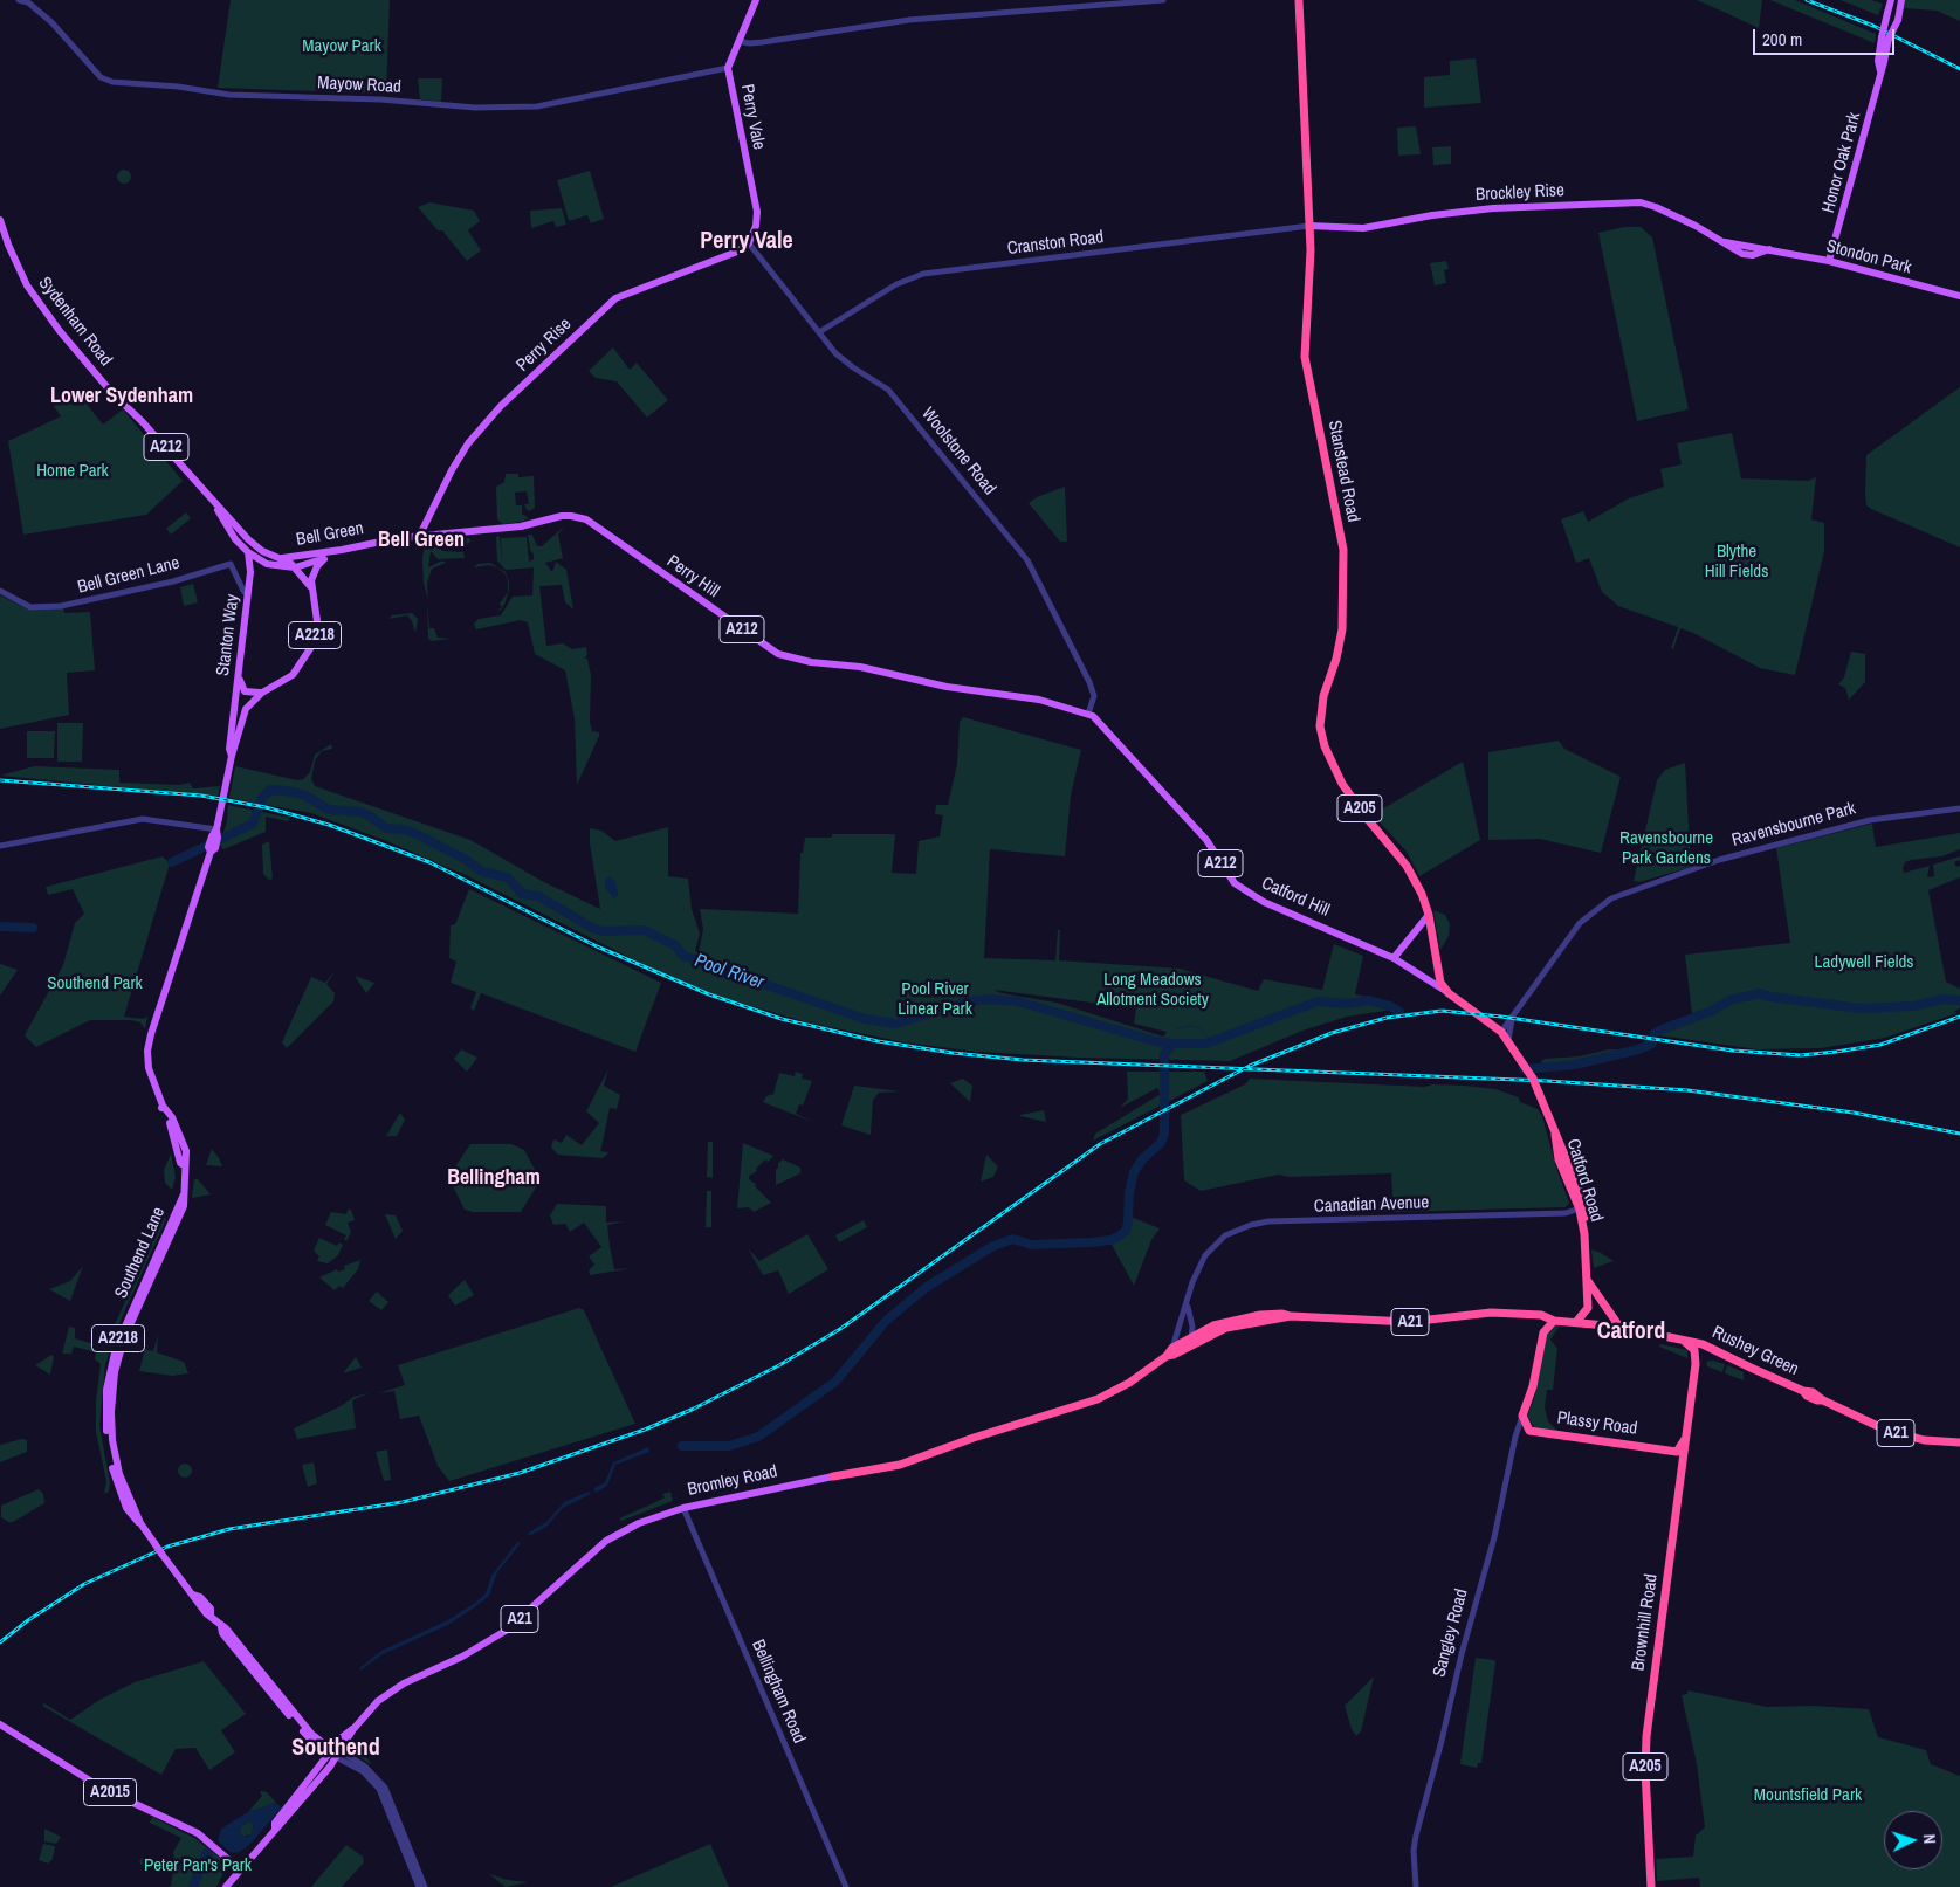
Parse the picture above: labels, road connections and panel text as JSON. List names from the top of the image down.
{
  "streets": {
    "highway": [
      "Stanstead Road",
      "A205",
      "Catford Hill",
      "Catford Road",
      "A21",
      "Rushey Green",
      "Plassy Road",
      "Bromley Road",
      "Brownhill Road",
      "Sangley Road"
    ],
    "main road": [
      "Perry Vale",
      "Honor Oak Park",
      "Brockley Rise",
      "Stondon Park",
      "Sydenham Road",
      "Perry Rise",
      "A212",
      "Bell Green",
      "Perry Hill",
      "Stanton Way",
      "A2218",
      "Southend Lane",
      "A2015"
    ],
    "street": [
      "Mayow Road",
      "Cranston Road",
      "Woolstone Road",
      "Bell Green Lane",
      "Ravensbourne Park",
      "Canadian Avenue",
      "Bellingham Road"
    ]
  },
  "crossings": [
    ["Mayow Road", "Perry Vale"],
    ["Perry Vale", "Perry Rise"],
    ["Perry Vale", "Woolstone Road"],
    ["Honor Oak Park", "Stondon Park"],
    ["Brockley Rise", "Cranston Road"],
    ["Brockley Rise", "Stondon Park"],
    ["Brockley Rise", "Stanstead Road"],
    ["Cranston Road", "Woolstone Road"],
    ["Cranston Road", "Stanstead Road"],
    ["Sydenham Road", "A212"],
    ["Sydenham Road", "Stanton Way"],
    ["Sydenham Road", "Southend Lane"],
    ["Perry Rise", "Woolstone Road"],
    ["Perry Rise", "Bell Green"],
    ["Perry Rise", "Perry Hill"],
    ["A212", "Bell Green"],
    ["A212", "Stanton Way"],
    ["A212", "Southend Lane"],
    ["Woolstone Road", "Perry Hill"],
    ["Woolstone Road", "Catford Hill"],
    ["Stanstead Road", "Catford Hill"],
    ["Bell Green", "Perry Hill"],
    ["Bell Green", "Southend Lane"],
    ["Bell Green Lane", "Stanton Way"],
    ["Perry Hill", "Catford Hill"],
    ["Stanton Way", "Southend Lane"],
    ["A205", "Plassy Road"],
    ["A205", "Brownhill Road"],
    ["Ravensbourne Park", "Catford Hill"],
    ["Ravensbourne Park", "Catford Road"],
    ["Catford Hill", "Catford Road"],
    ["Catford Road", "Canadian Avenue"],
    ["Catford Road", "Rushey Green"],
    ["Canadian Avenue", "Bromley Road"],
    ["Southend Lane", "Bromley Road"],
    ["Rushey Green", "Bromley Road"],
    ["Rushey Green", "Sangley Road"],
    ["Plassy Road", "Sangley Road"],
    ["Bromley Road", "Sangley Road"],
    ["Bromley Road", "Bellingham Road"],
    ["Bromley Road", "A2015"]
  ],
  "districts": [
    "Perry Vale",
    "Lower Sydenham",
    "Bell Green",
    "Bellingham",
    "Catford",
    "Southend"
  ],
  "water": ["Pool River"],
  "parks": [
    "Mayow Park",
    "Home Park",
    "Blythe Hill Fields",
    "Ravensbourne Park Gardens",
    "Ladywell Fields",
    "Long Meadows Allotment Society",
    "Southend Park",
    "Pool River Linear Park",
    "Mountsfield Park",
    "Peter Pan's Park"
  ],
  "scale_bar": "200 m",
  "north": "right"
}
